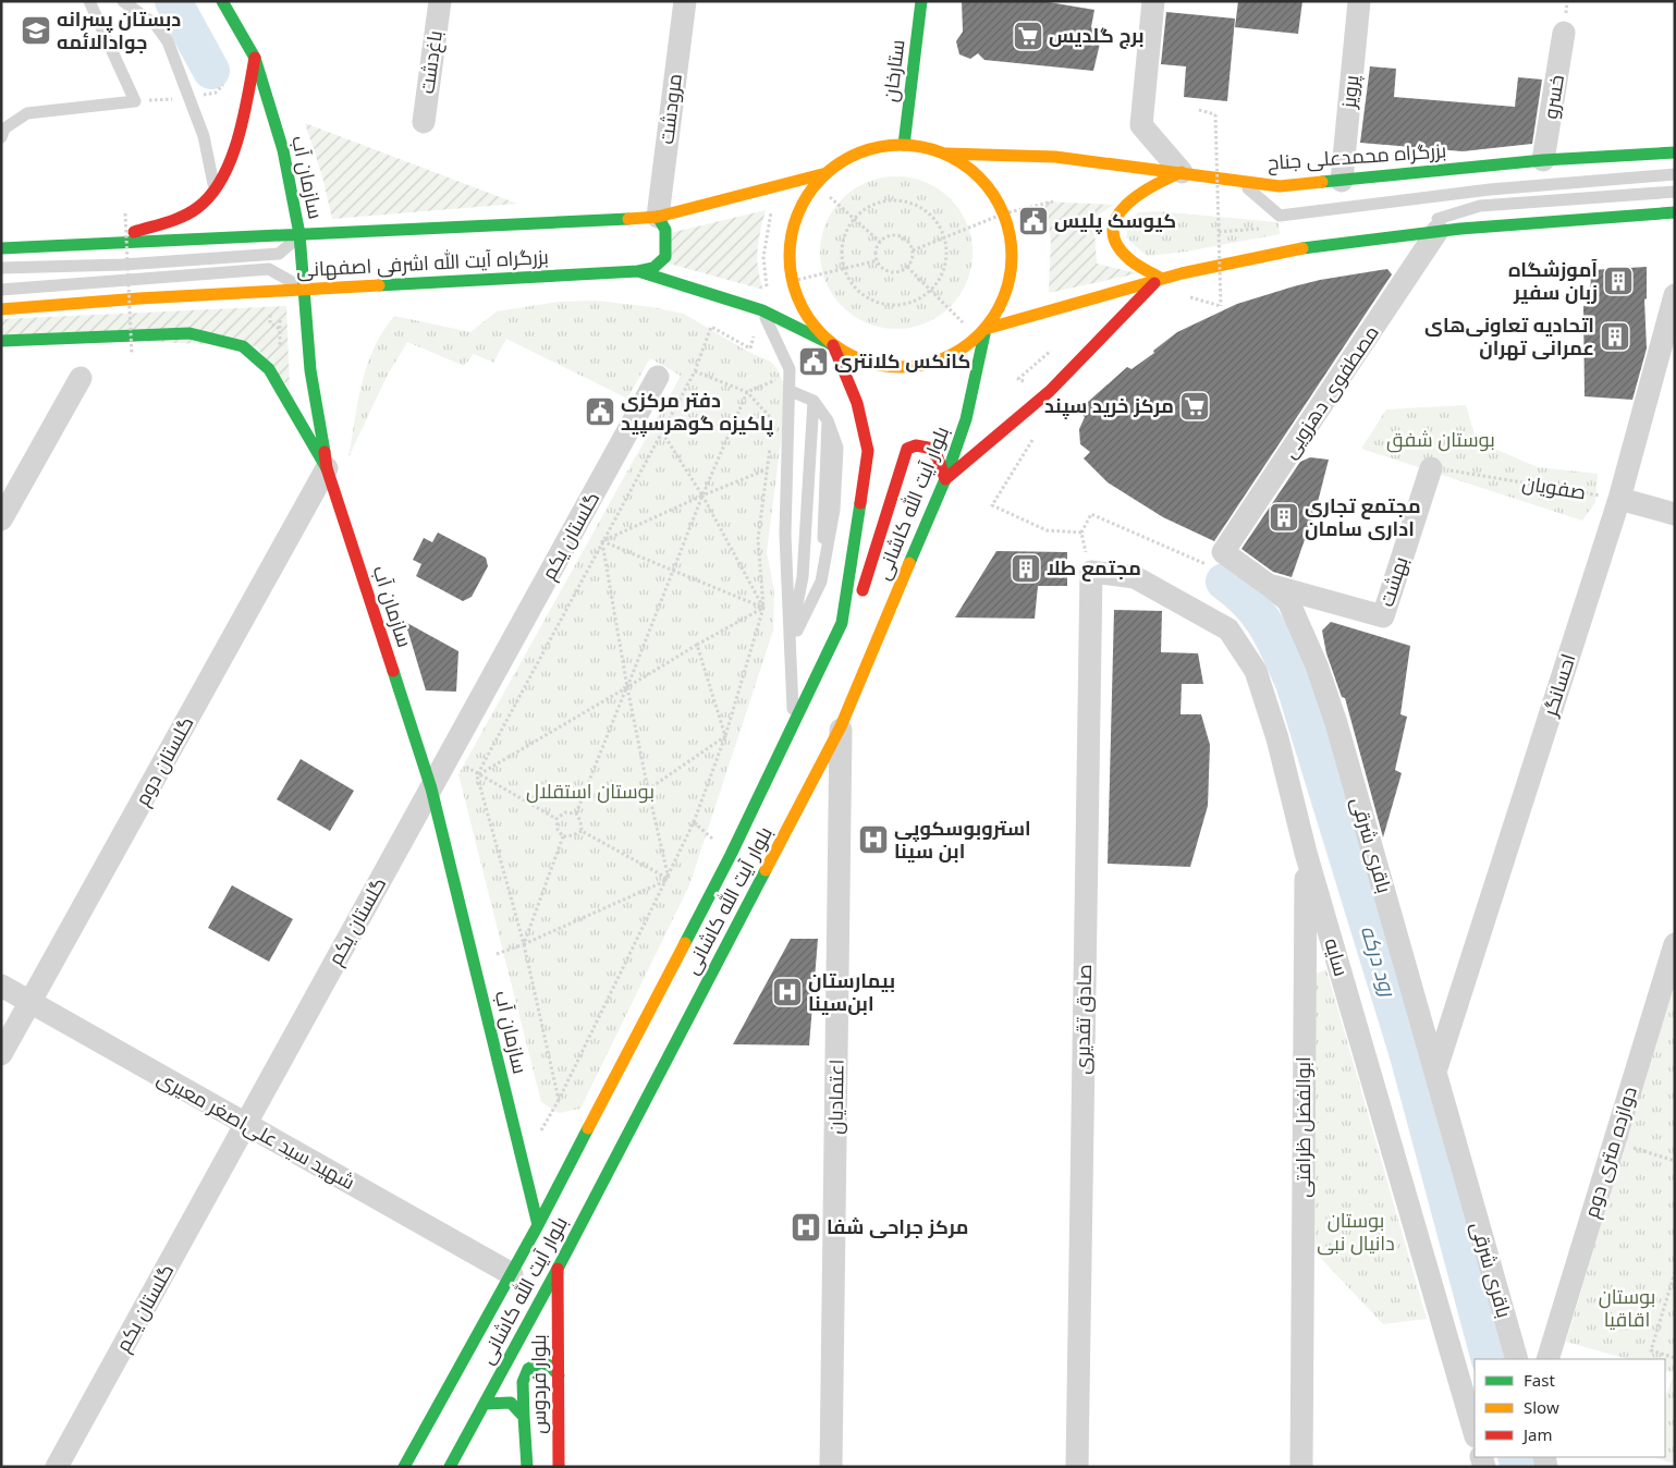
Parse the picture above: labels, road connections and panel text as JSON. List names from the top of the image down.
{
  "streets": {
    "main road": [
      "ستارخان",
      "بزرگراه محمدعلی جناح",
      "سازمان آب",
      "بزرگراه آیت الله اشرفی اصفهانی",
      "بلوار آیت الله کاشانی",
      "بلوار فردوس"
    ],
    "street": [
      "باغ‌دشت",
      "پرویز",
      "خسرو",
      "مرودشت",
      "مصطفوی دهزویی",
      "گلستان یکم",
      "بهشت",
      "احسانگر",
      "گلستان دوم",
      "باقری شرقی",
      "سایه",
      "صادق تقدیری",
      "اعتمادیان",
      "ابوالفضل ظرافتی",
      "شهید سید علی‌اصغر معیری",
      "دوازده متری دوم"
    ],
    "path": ["صفویان"]
  },
  "crossings": [
    ["پرویز", "بزرگراه محمدعلی جناح"],
    ["خسرو", "بزرگراه محمدعلی جناح"],
    ["مرودشت", "بزرگراه آیت الله اشرفی اصفهانی"],
    ["سازمان آب", "بزرگراه آیت الله اشرفی اصفهانی"],
    ["سازمان آب", "بلوار آیت الله کاشانی"],
    ["سازمان آب", "گلستان یکم"],
    ["سازمان آب", "گلستان دوم"],
    ["بزرگراه آیت الله اشرفی اصفهانی", "بلوار آیت الله کاشانی"],
    ["مصطفوی دهزویی", "باقری شرقی"],
    ["صفویان", "بهشت"],
    ["صفویان", "احسانگر"],
    ["بلوار آیت الله کاشانی", "اعتمادیان"],
    ["بلوار آیت الله کاشانی", "شهید سید علی‌اصغر معیری"],
    ["بلوار آیت الله کاشانی", "بلوار فردوس"],
    ["گلستان یکم", "شهید سید علی‌اصغر معیری"],
    ["بهشت", "باقری شرقی"],
    ["احسانگر", "باقری شرقی"],
    ["گلستان دوم", "شهید سید علی‌اصغر معیری"],
    ["سایه", "صادق تقدیری"],
    ["سایه", "ابوالفضل ظرافتی"]
  ],
  "water": ["رود درکه"],
  "parks": [
    "بوستان شفق",
    "بوستان استقلال",
    "بوستان دانیال نبی",
    "بوستان اقاقیا"
  ],
  "places": {
    "school or university": ["دبستان پسرانه جوادالائمه"],
    "supermarket": ["برج گلدیس", "مرکز خرید سپند"],
    "public building": ["کیوسک پلیس", "کانکس کلانتری", "دفتر مرکزی پاکیزه گوهرسپید"],
    "building": [
      "آموزشگاه زبان سفیر",
      "اتحادیه تعاونی‌های عمرانی تهران",
      "مجتمع تجاری اداری سامان",
      "مجتمع طلا"
    ],
    "hospital": ["استروبوسکوپی ابن سینا", "بیمارستان ابن‌سینا", "مرکز جراحی شفا"]
  },
  "legend": ["Fast", "Slow", "Jam"]
}
